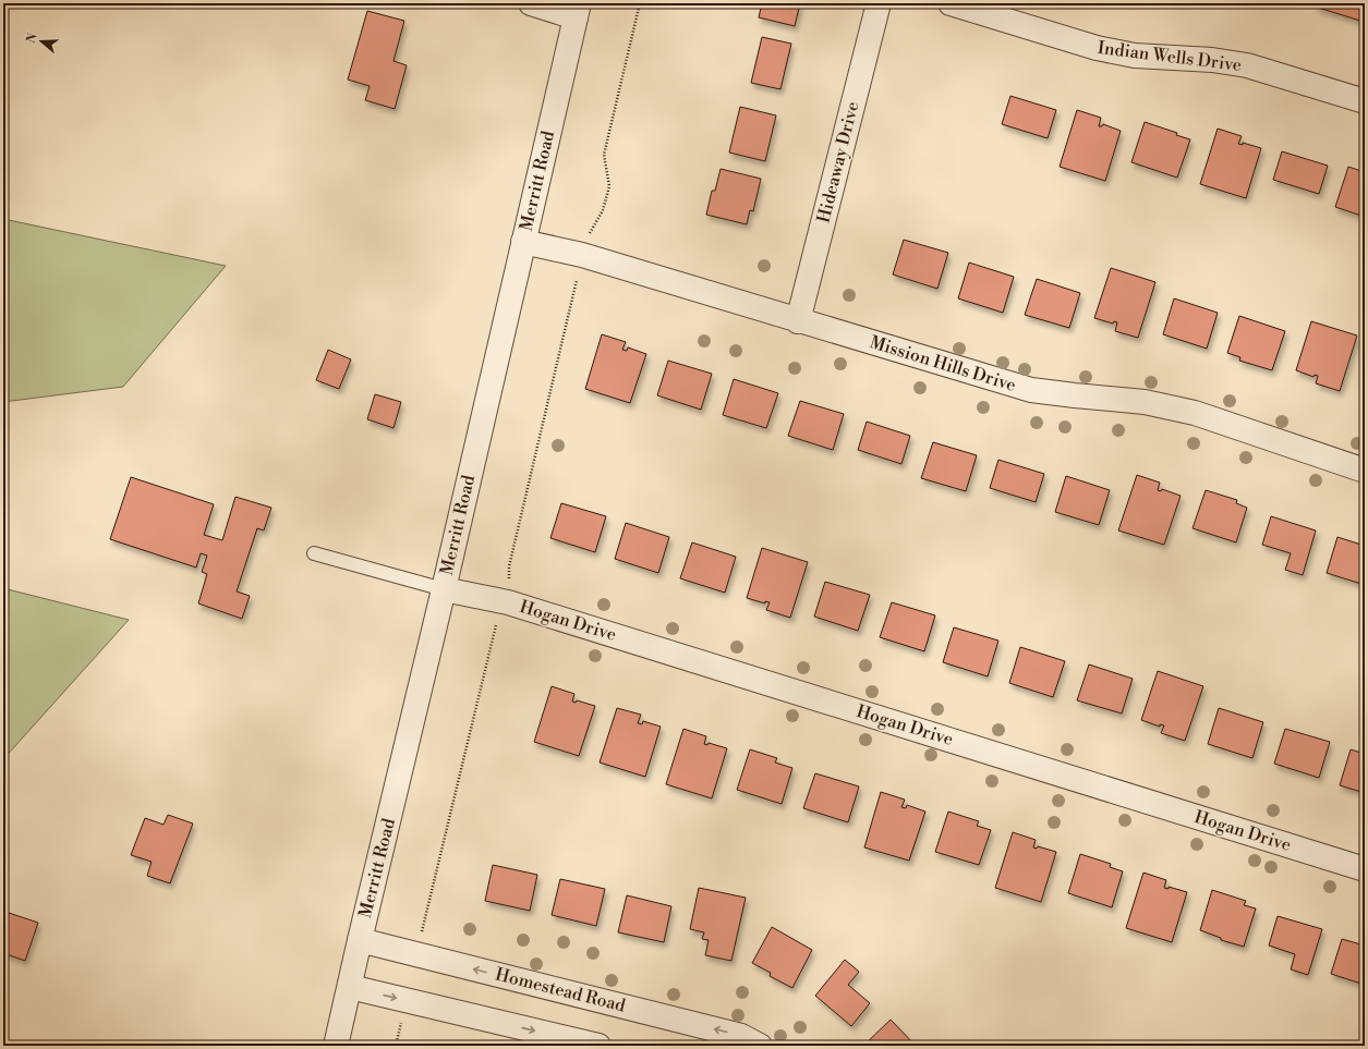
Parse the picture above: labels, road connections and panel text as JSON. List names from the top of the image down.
{
  "streets": {
    "street": [
      "Indian Wells Drive",
      "Hideaway Drive",
      "Merritt Road",
      "Mission Hills Drive",
      "Hogan Drive",
      "Homestead Road"
    ]
  },
  "crossings": [
    ["Hideaway Drive", "Mission Hills Drive"],
    ["Merritt Road", "Mission Hills Drive"],
    ["Merritt Road", "Hogan Drive"],
    ["Merritt Road", "Homestead Road"]
  ],
  "north": "left"
}
